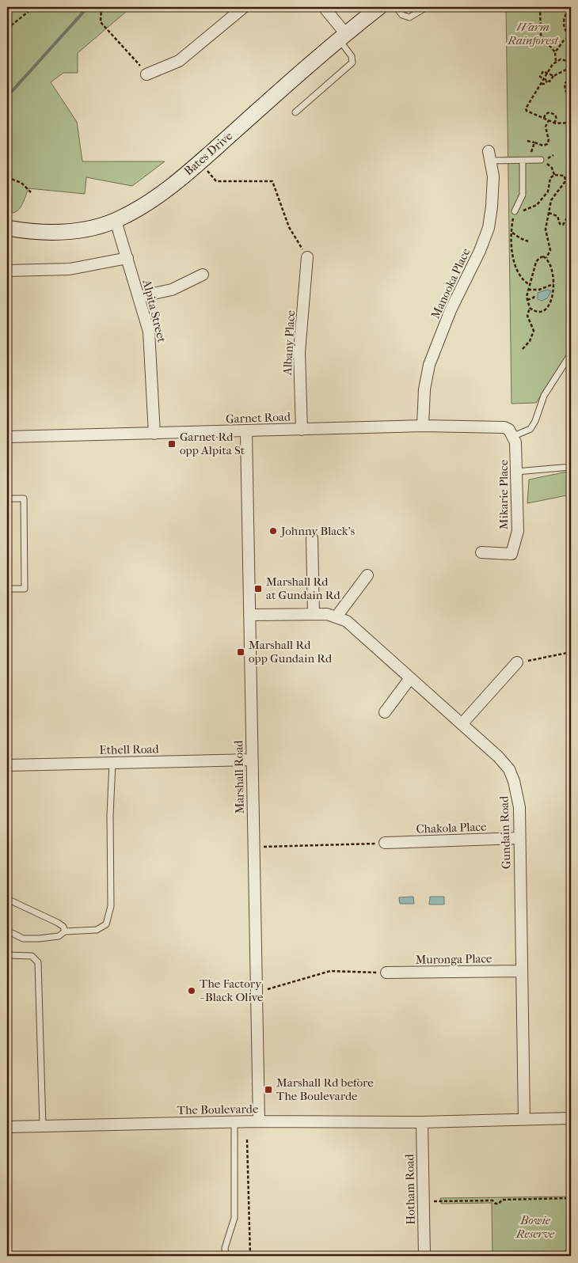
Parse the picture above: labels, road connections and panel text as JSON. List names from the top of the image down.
{
  "streets": {
    "main road": ["Bates Drive"],
    "street": [
      "Manooka Place",
      "Alpita Street",
      "Albany Place",
      "Garnet Road",
      "Mikarie Place",
      "Ethell Road",
      "Marshall Road",
      "Chakola Place",
      "Gundain Road",
      "Muronga Place",
      "The Boulevarde",
      "Hotham Road"
    ]
  },
  "crossings": [
    ["Bates Drive", "Alpita Street"],
    ["Manooka Place", "Garnet Road"],
    ["Alpita Street", "Garnet Road"],
    ["Albany Place", "Garnet Road"],
    ["Garnet Road", "Mikarie Place"],
    ["Garnet Road", "Marshall Road"],
    ["Ethell Road", "Marshall Road"],
    ["Marshall Road", "Gundain Road"],
    ["Marshall Road", "The Boulevarde"],
    ["Chakola Place", "Gundain Road"],
    ["Gundain Road", "Muronga Place"],
    ["Gundain Road", "The Boulevarde"],
    ["The Boulevarde", "Hotham Road"]
  ],
  "parks": ["Warm Rainforest", "Bowie Reserve"],
  "places": {
    "transit": [
      "Garnet Rd opp Alpita St",
      "Marshall Rd at Gundain Rd",
      "Marshall Rd opp Gundain Rd",
      "Marshall Rd before The Boulevarde"
    ],
    "other": ["Johnny Black's", "The Factory - Black Olive"]
  }
}
